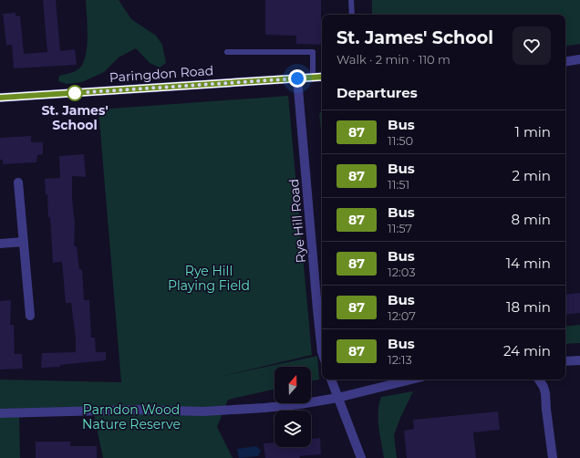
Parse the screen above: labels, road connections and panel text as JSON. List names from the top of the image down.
{
  "streets": {
    "street": ["Paringdon Road", "Rye Hill Road"]
  },
  "crossings": [
    ["Paringdon Road", "Rye Hill Road"]
  ],
  "parks": ["Rye Hill Playing Field", "Parndon Wood Nature Reserve"],
  "places": ["St. James' School"],
  "lines": ["bus line 87"],
  "north": "top",
  "page": {
    "heading": [
      ["St. James' School", "Walk · 2 min · 110 m"],
      "Departures"
    ],
    "list": [
      {
        "mark": "87",
        "name": "Bus",
        "note": "11:50",
        "value": "1 min"
      },
      {
        "mark": "87",
        "name": "Bus",
        "note": "11:51",
        "value": "2 min"
      },
      {
        "mark": "87",
        "name": "Bus",
        "note": "11:57",
        "value": "8 min"
      },
      {
        "mark": "87",
        "name": "Bus",
        "note": "12:03",
        "value": "14 min"
      },
      {
        "mark": "87",
        "name": "Bus",
        "note": "12:07",
        "value": "18 min"
      },
      {
        "mark": "87",
        "name": "Bus",
        "note": "12:13",
        "value": "24 min"
      }
    ]
  }
}
